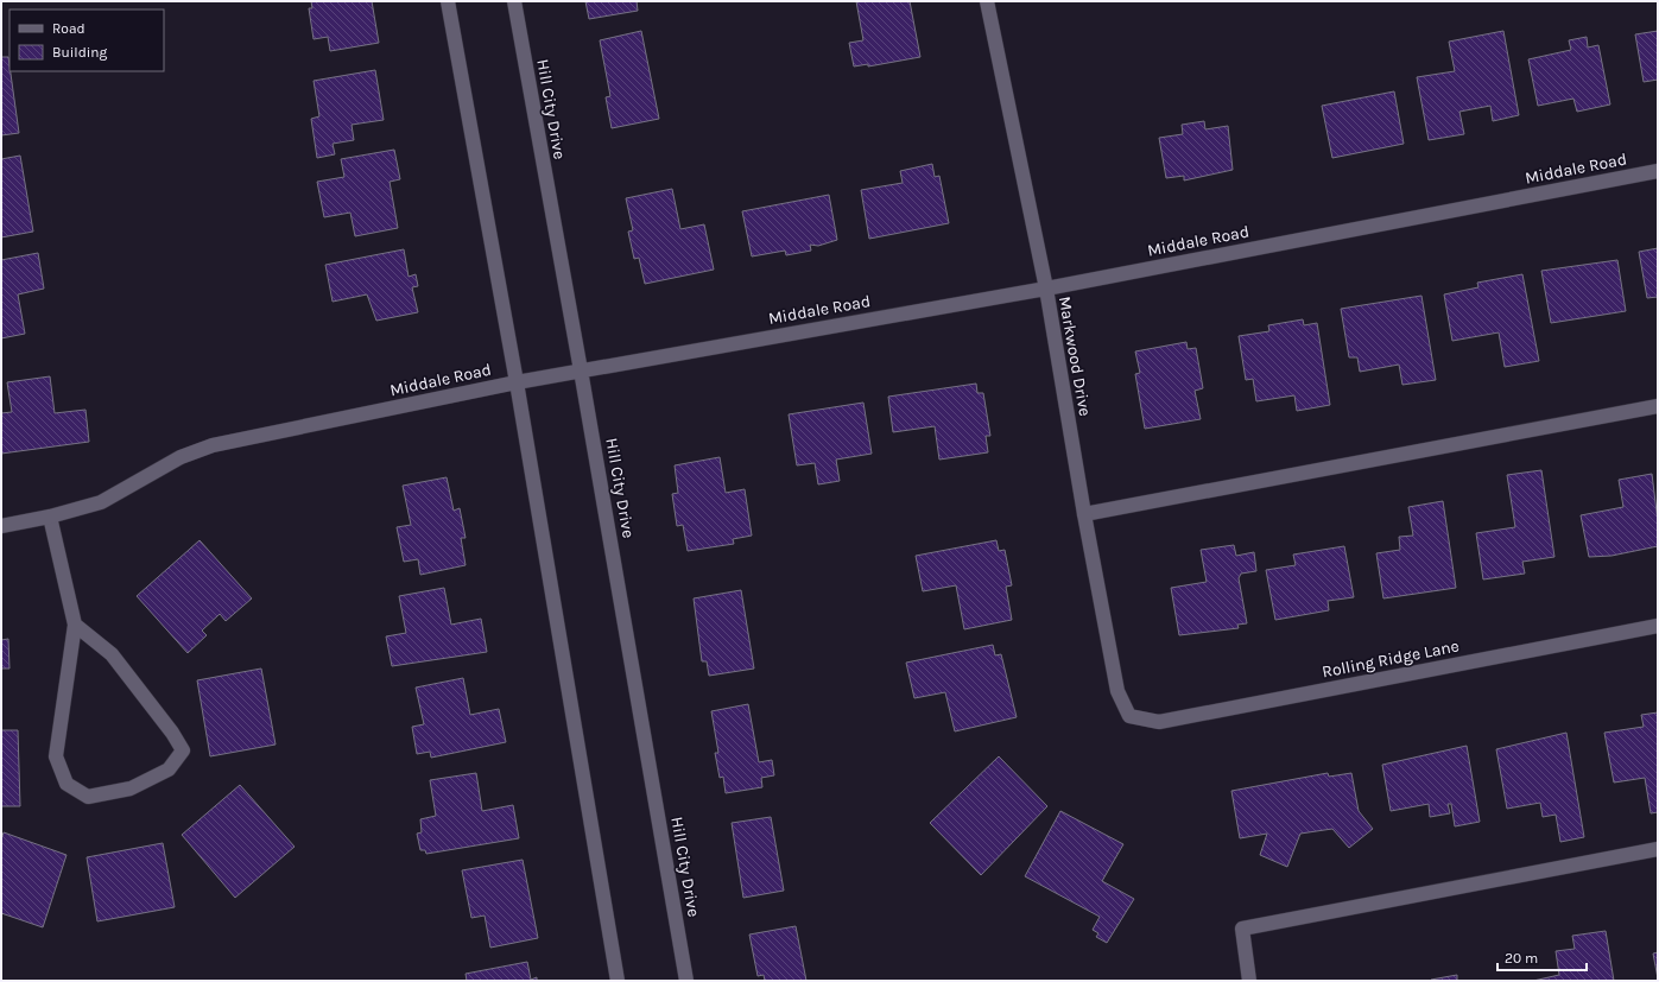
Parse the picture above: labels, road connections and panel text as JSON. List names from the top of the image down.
{
  "streets": {
    "street": [
      "Hill City Drive",
      "Middale Road",
      "Markwood Drive",
      "Rolling Ridge Lane"
    ]
  },
  "crossings": [
    ["Hill City Drive", "Middale Road"],
    ["Middale Road", "Markwood Drive"],
    ["Markwood Drive", "Rolling Ridge Lane"]
  ],
  "legend": ["Road", "Building"],
  "scale_bar": "20 m"
}
